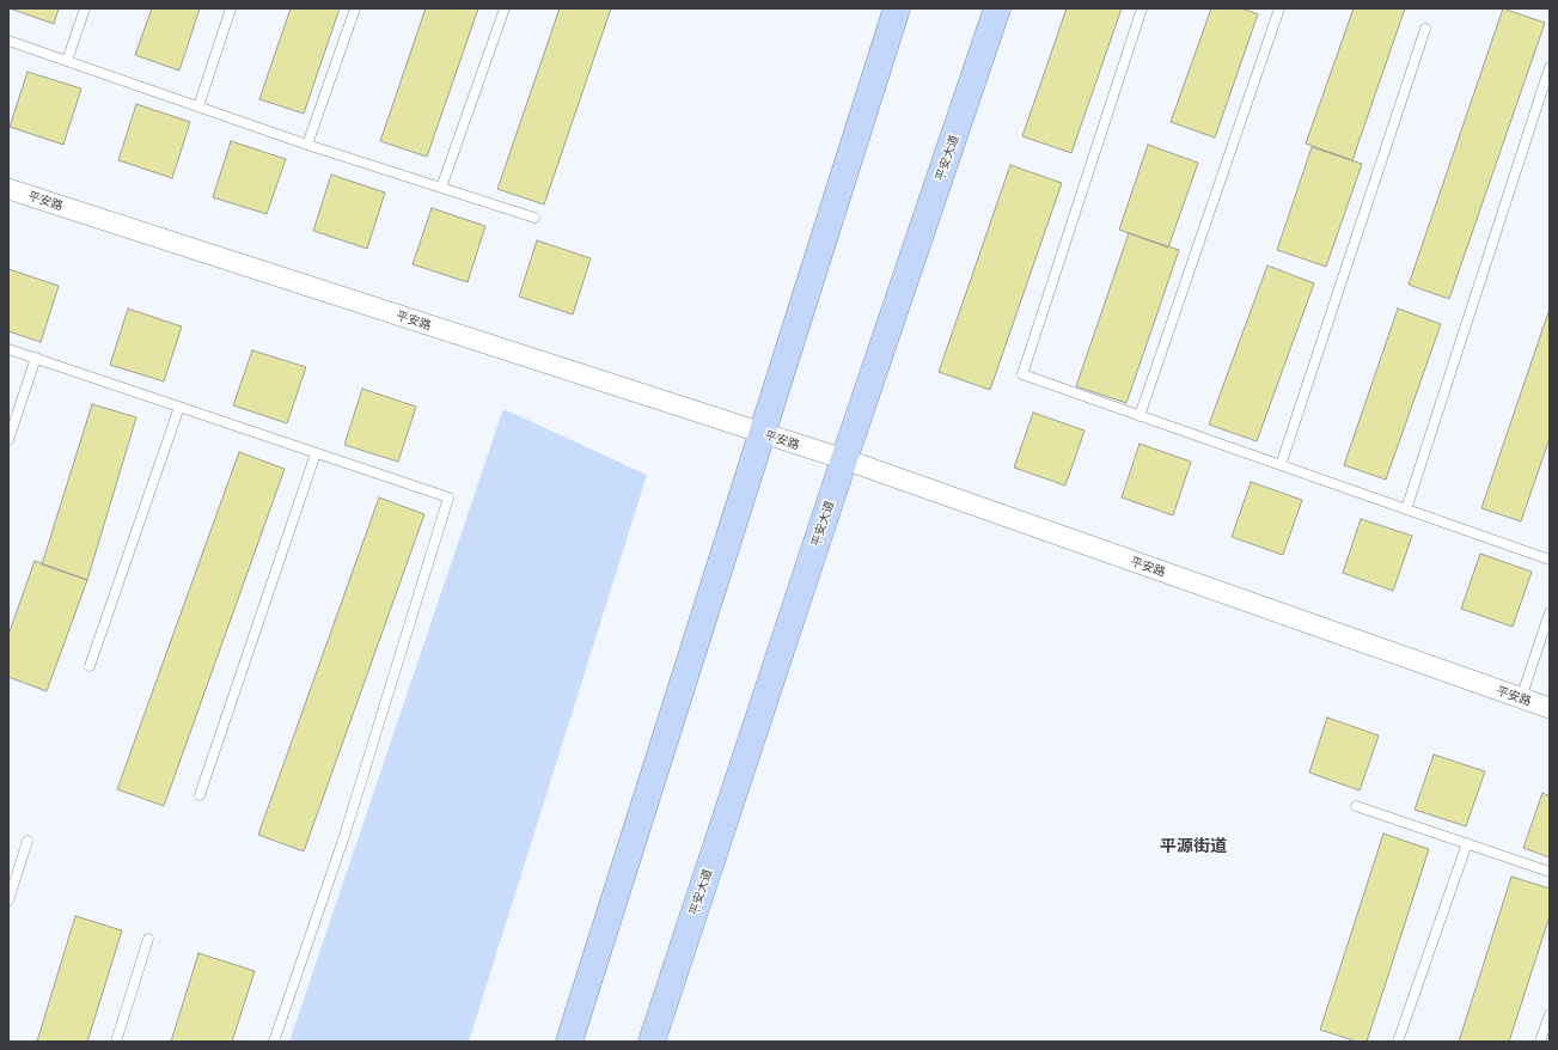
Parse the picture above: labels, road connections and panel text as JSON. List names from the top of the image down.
{
  "streets": {
    "main road": ["平安大道"],
    "street": ["平安路"]
  },
  "crossings": [
    ["平安大道", "平安路"]
  ],
  "districts": ["平源街道"]
}
